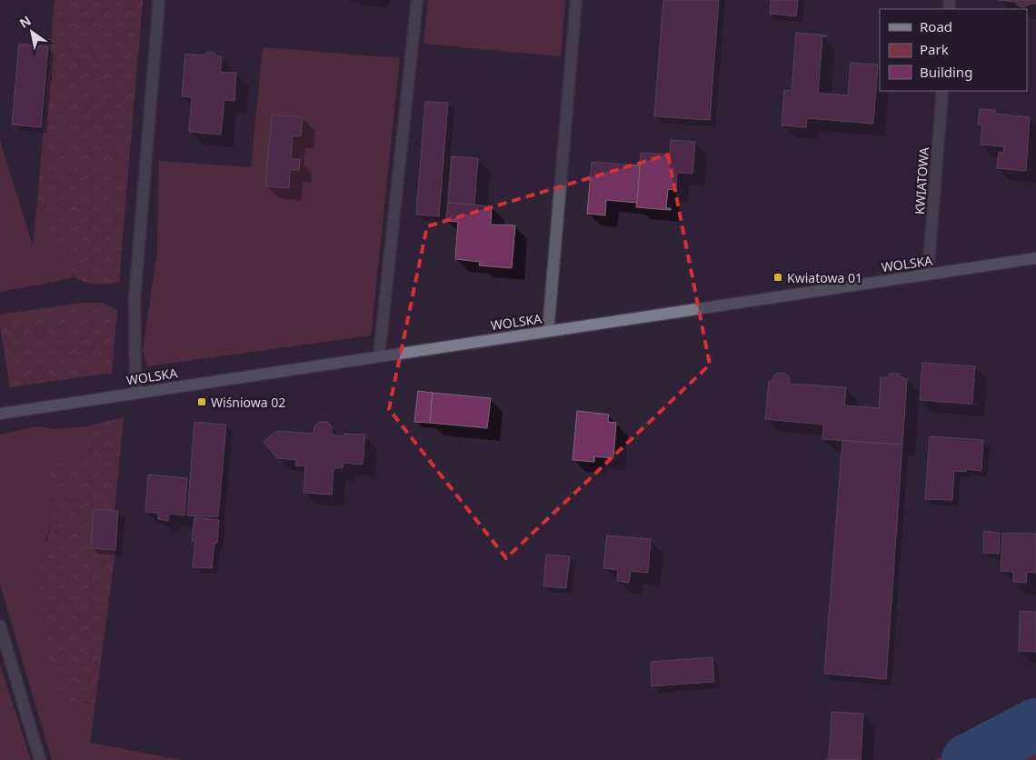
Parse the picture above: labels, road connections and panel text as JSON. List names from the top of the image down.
{
  "streets": {
    "street": ["KWIATOWA", "WOLSKA"]
  },
  "crossings": [
    ["KWIATOWA", "WOLSKA"]
  ],
  "places": {
    "transit": ["Kwiatowa 01", "Wiśniowa 02"]
  },
  "legend": ["Road", "Park", "Building"],
  "north": "top left"
}
